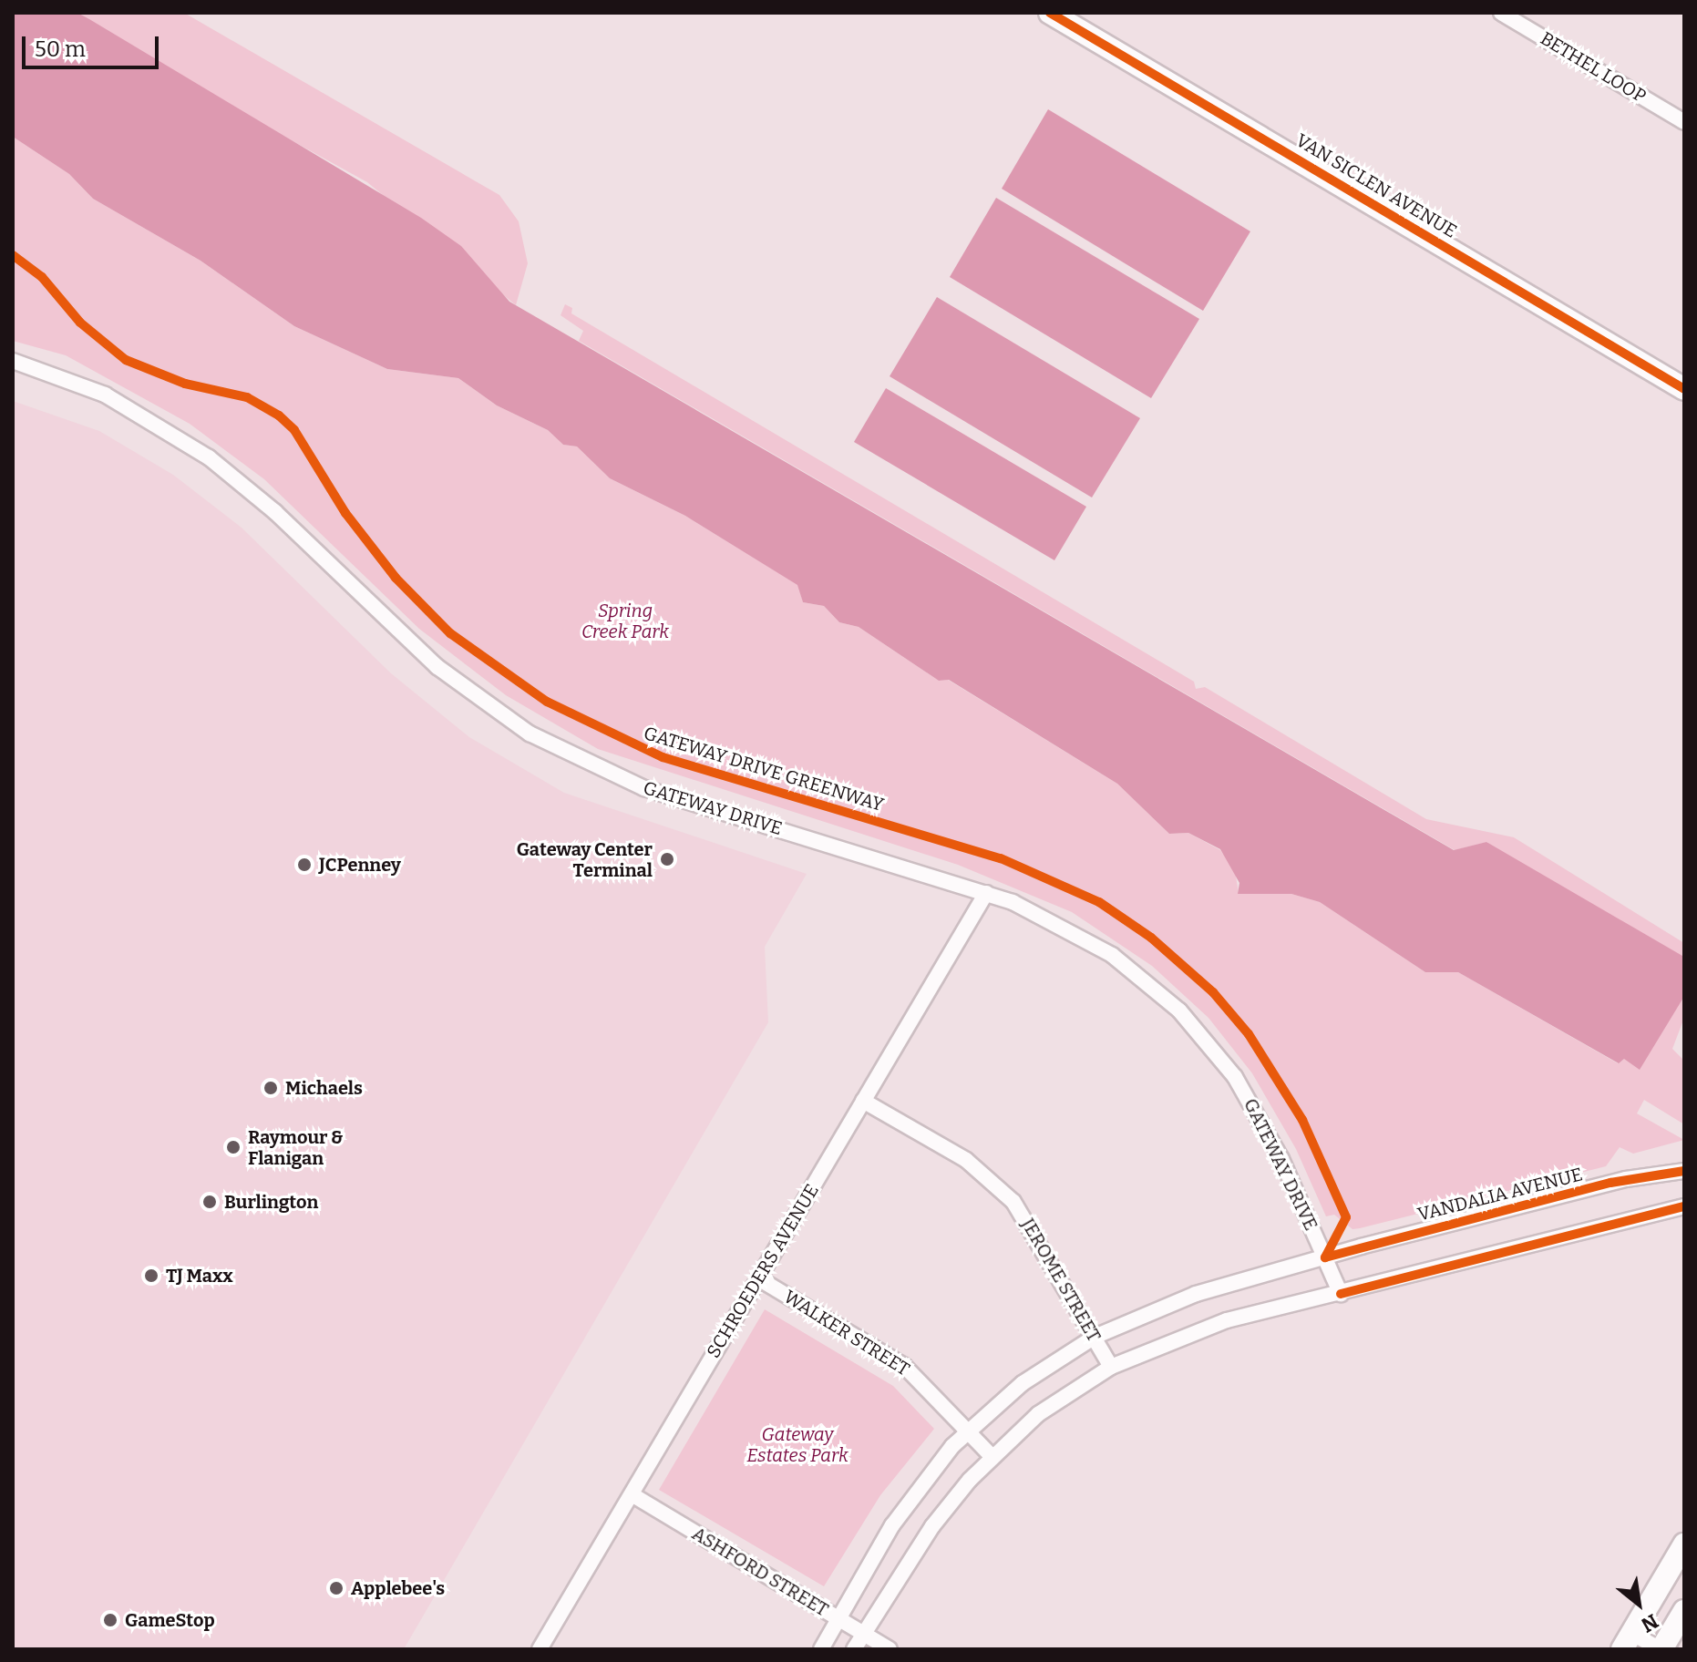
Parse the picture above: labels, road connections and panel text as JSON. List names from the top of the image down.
{
  "streets": {
    "street": [
      "BETHEL LOOP",
      "VAN SICLEN AVENUE",
      "GATEWAY DRIVE",
      "VANDALIA AVENUE",
      "SCHROEDERS AVENUE",
      "JEROME STREET",
      "WALKER STREET",
      "ASHFORD STREET"
    ],
    "cycle path": ["GATEWAY DRIVE GREENWAY"]
  },
  "crossings": [
    ["GATEWAY DRIVE", "VANDALIA AVENUE"],
    ["GATEWAY DRIVE", "SCHROEDERS AVENUE"],
    ["VANDALIA AVENUE", "JEROME STREET"],
    ["VANDALIA AVENUE", "WALKER STREET"],
    ["VANDALIA AVENUE", "ASHFORD STREET"],
    ["SCHROEDERS AVENUE", "JEROME STREET"],
    ["SCHROEDERS AVENUE", "WALKER STREET"],
    ["SCHROEDERS AVENUE", "ASHFORD STREET"]
  ],
  "parks": ["Spring Creek Park", "Gateway Estates Park"],
  "places": [
    "Gateway Center Terminal",
    "JCPenney",
    "Michaels",
    "Raymour & Flanigan",
    "Burlington",
    "TJ Maxx",
    "Applebee's",
    "GameStop"
  ],
  "scale_bar": "50 m",
  "north": "bottom right"
}
